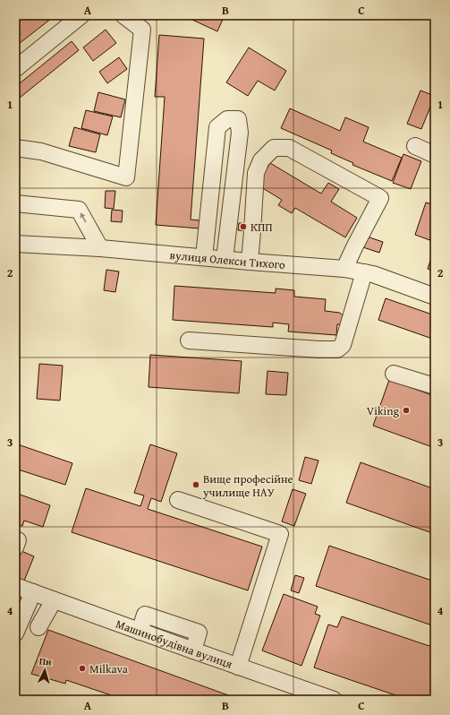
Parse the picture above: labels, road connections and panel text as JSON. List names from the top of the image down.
{
  "streets": {
    "street": ["вулиця Олекси Тихого", "Машинобудівна вулиця"]
  },
  "places": [
    "КПП",
    "Viking",
    "Вище професійне училище НАУ",
    "Milkava"
  ],
  "north": "top",
  "grid": {
    "columns": ["A", "B", "C"],
    "rows": [
      "1",
      "2",
      "3",
      "4"
    ]
  }
}
